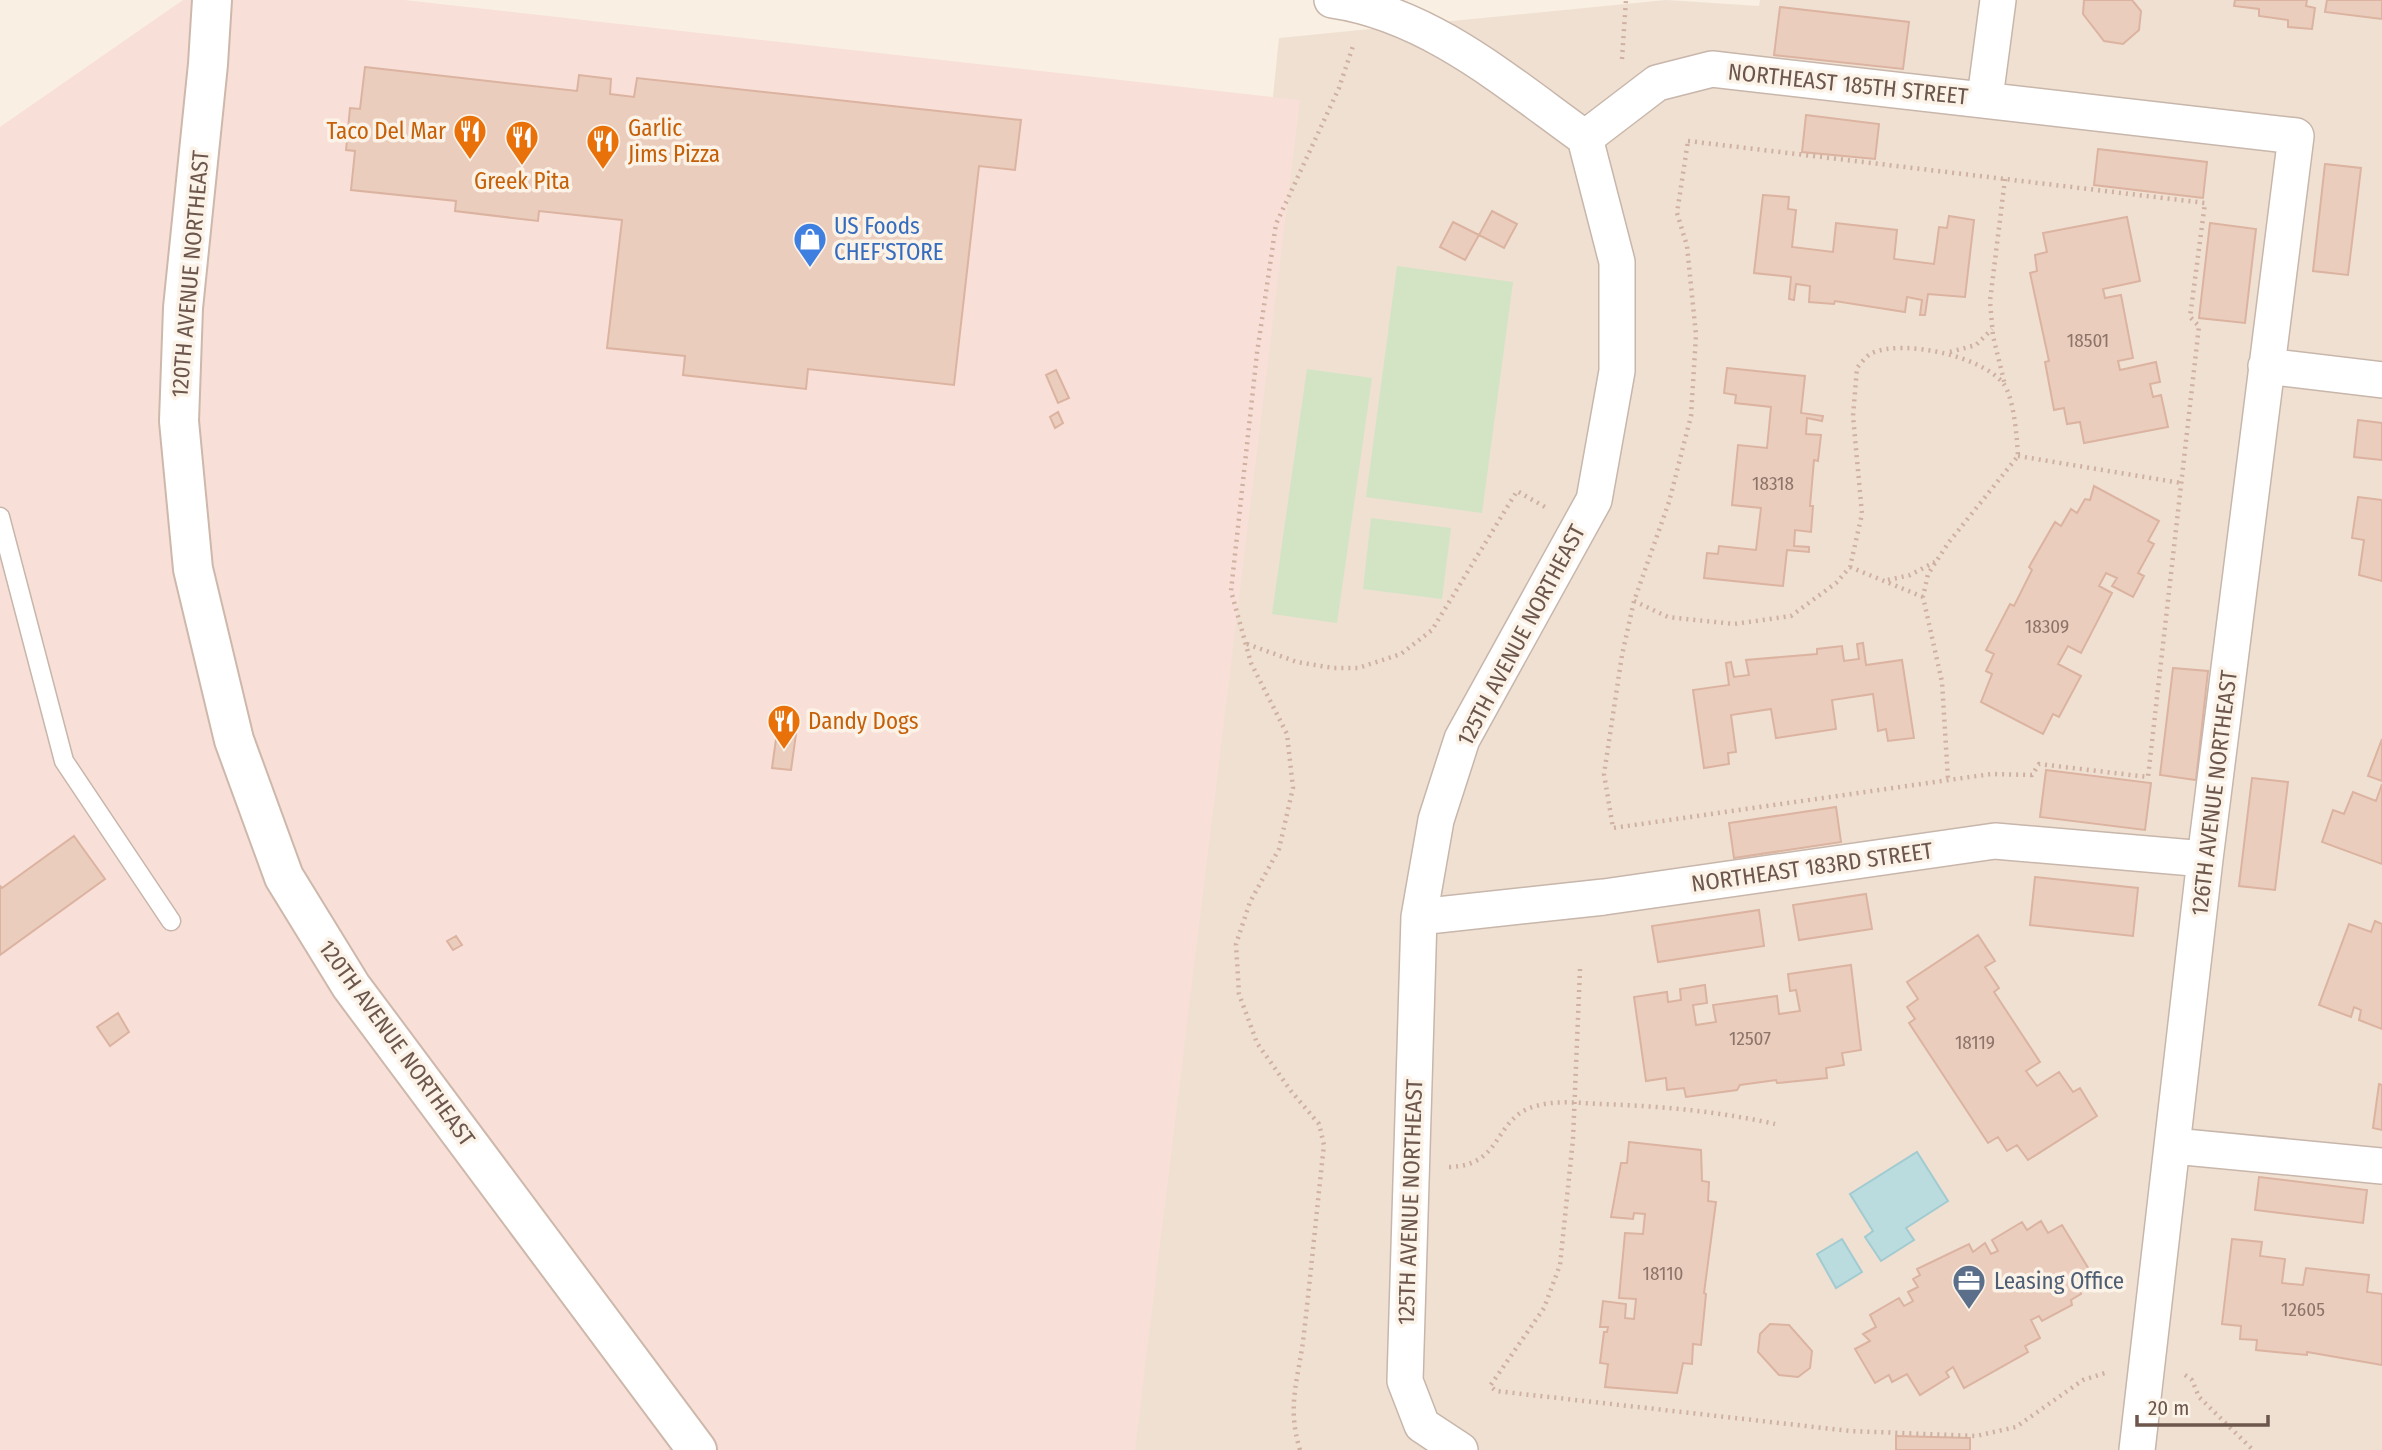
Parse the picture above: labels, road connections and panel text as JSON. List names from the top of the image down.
{
  "streets": {
    "main road": ["120TH AVENUE NORTHEAST"],
    "street": [
      "NORTHEAST 185TH STREET",
      "125TH AVENUE NORTHEAST",
      "126TH AVENUE NORTHEAST",
      "NORTHEAST 183RD STREET"
    ]
  },
  "crossings": [
    ["NORTHEAST 185TH STREET", "125TH AVENUE NORTHEAST"],
    ["NORTHEAST 185TH STREET", "126TH AVENUE NORTHEAST"],
    ["125TH AVENUE NORTHEAST", "NORTHEAST 183RD STREET"],
    ["126TH AVENUE NORTHEAST", "NORTHEAST 183RD STREET"]
  ],
  "places": {
    "restaurant": [
      "Taco Del Mar",
      "Greek Pita",
      "Garlic Jims Pizza",
      "Dandy Dogs"
    ],
    "shop": ["US Foods CHEF'STORE"],
    "office": ["Leasing Office"]
  },
  "house_numbers": [
    "18501",
    "18318",
    "18309",
    "12507",
    "18119",
    "18110",
    "12605"
  ],
  "scale_bar": "20 m"
}
